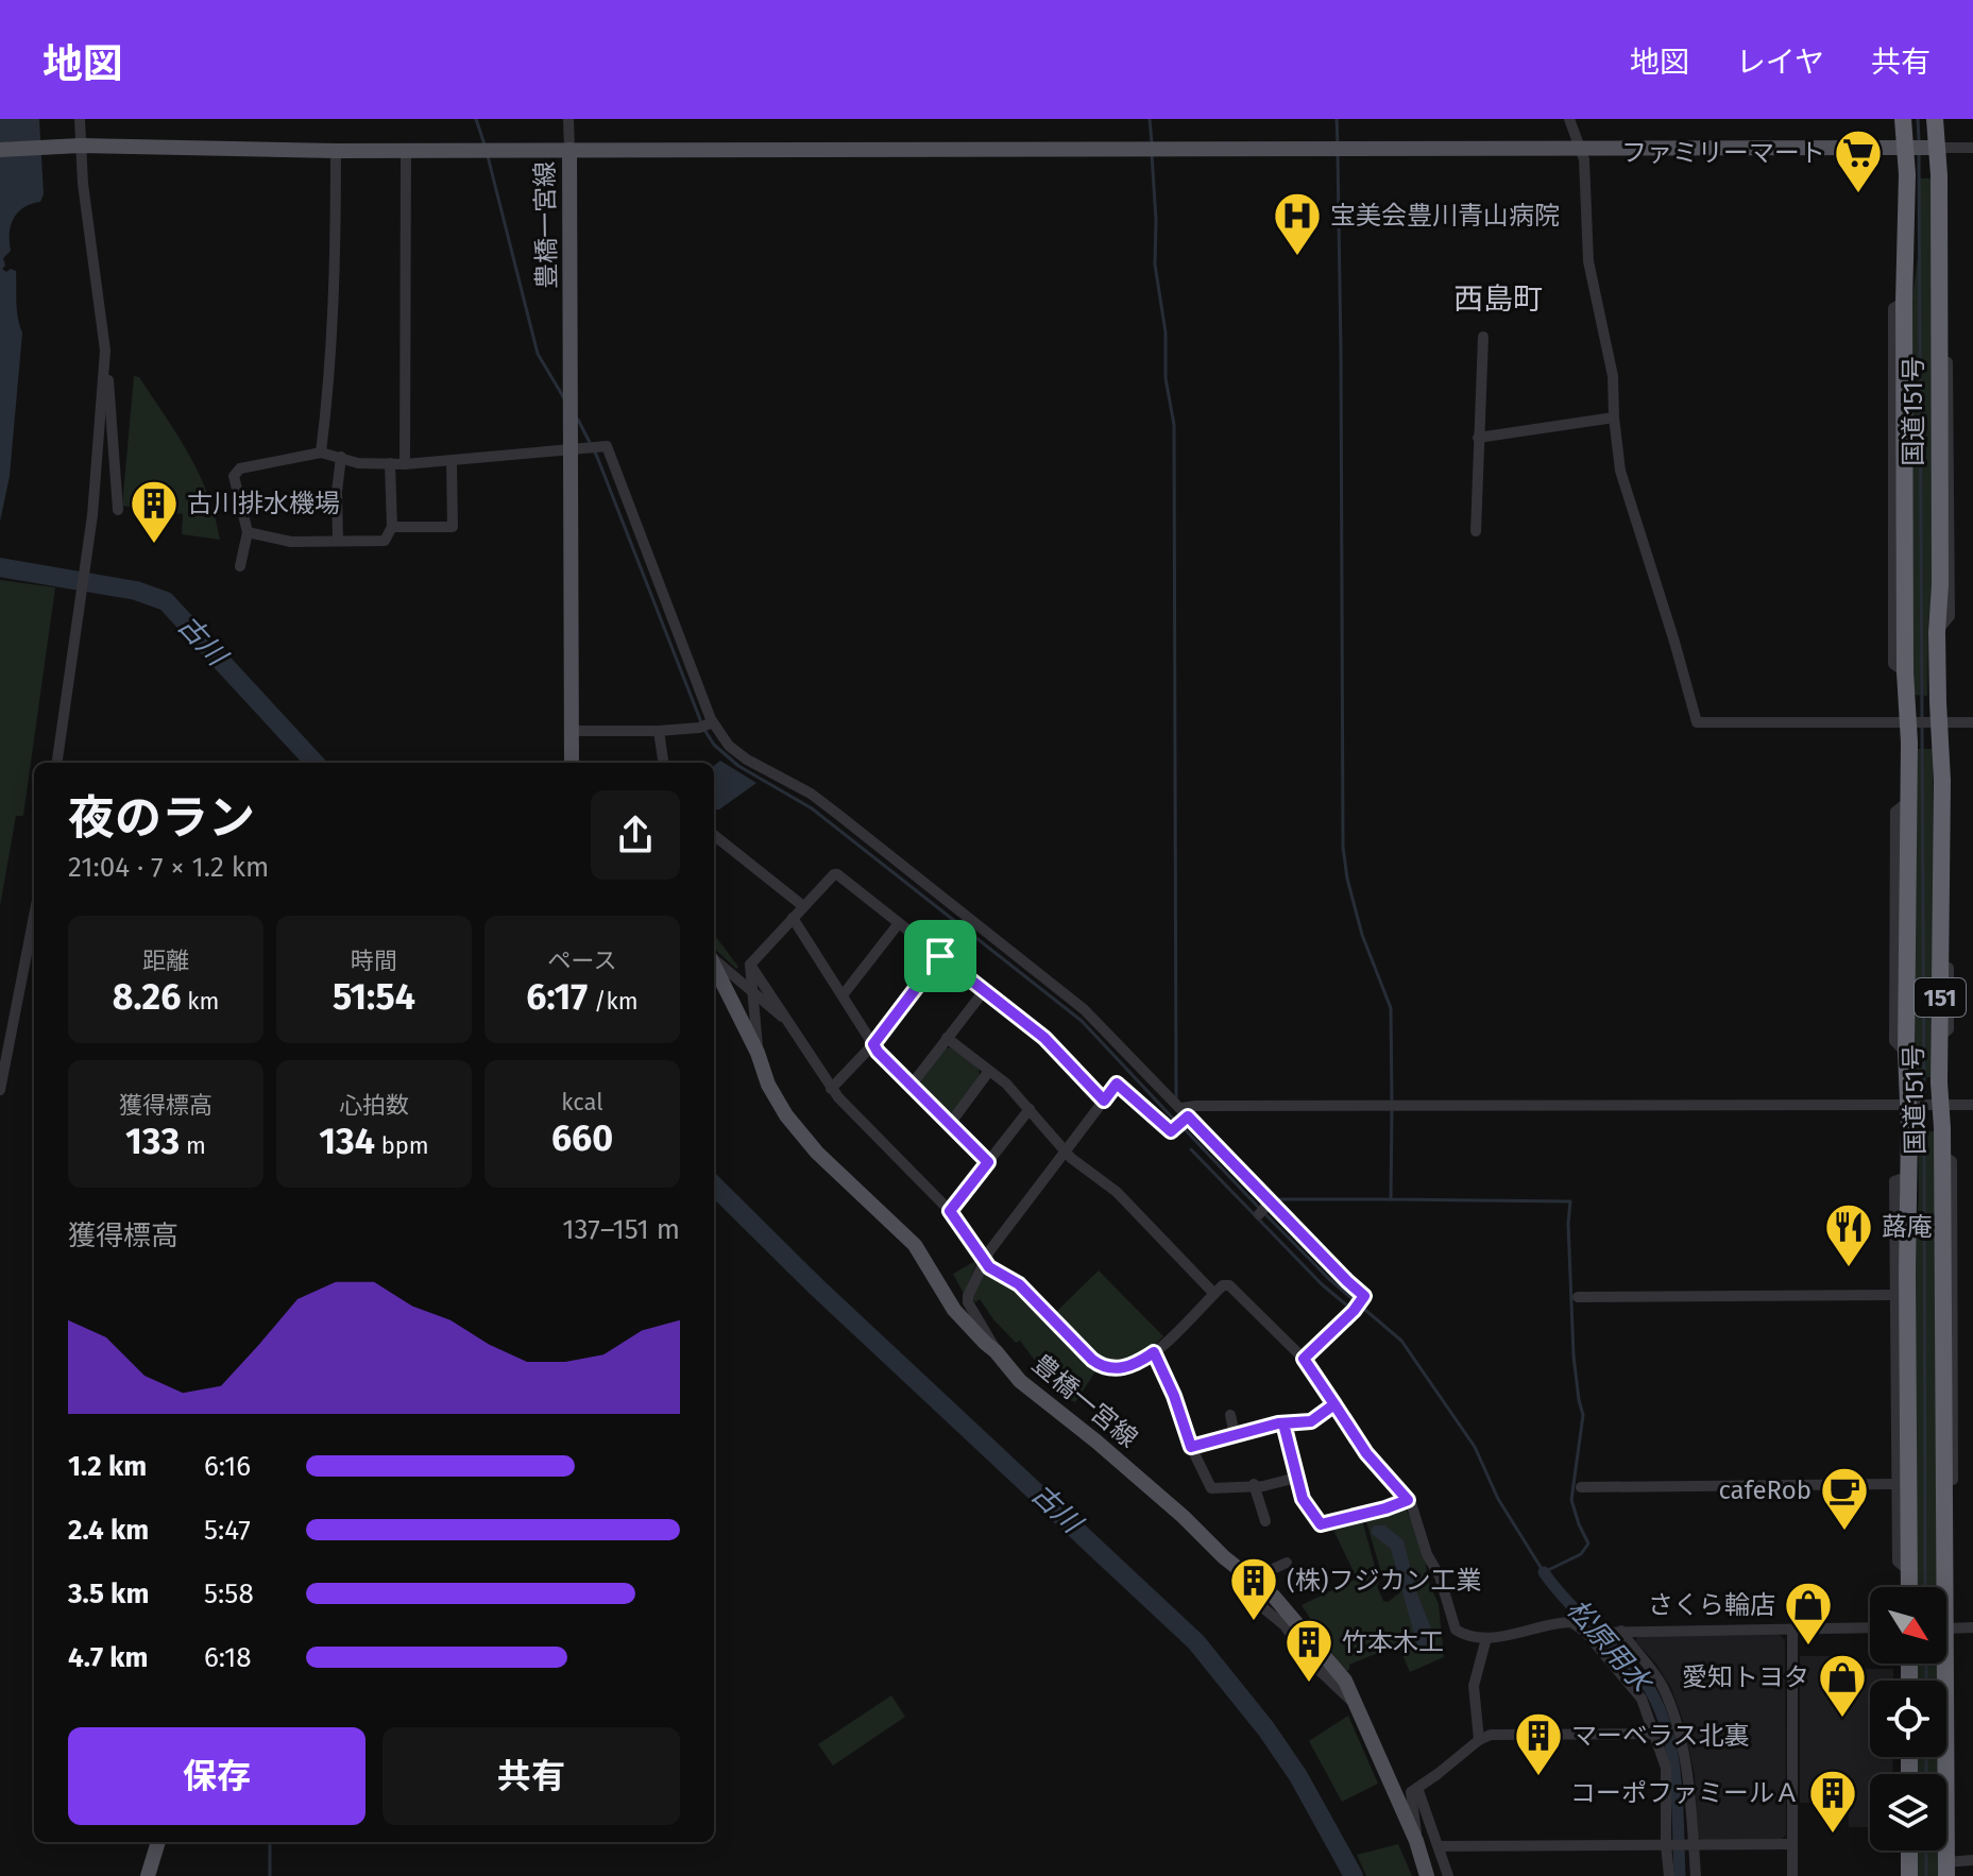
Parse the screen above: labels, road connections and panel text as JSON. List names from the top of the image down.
{
  "streets": {
    "highway": ["国道151号", "151"],
    "main road": ["豊橋一宮線"]
  },
  "districts": ["西島町"],
  "water": ["古川", "松原用水"],
  "places": {
    "supermarket": ["ファミリーマート"],
    "hospital": ["宝美会豊川青山病院"],
    "building": [
      "古川排水機場",
      "(株)フジカン工業",
      "竹本木工",
      "マーベラス北裏",
      "コーポファミールＡ"
    ],
    "restaurant": ["蕗庵"],
    "cafe": ["cafeRob"],
    "shop": ["さくら輪店", "愛知トヨタ"]
  },
  "north": "bottom right",
  "page": {
    "header": "地図",
    "nav": ["地図", "レイヤ", "共有"],
    "heading": ["夜のラン", "21:04 · 7 × 1.2 km"],
    "stats": [
      ["距離", "8.26 km"],
      ["時間", "51:54"],
      ["ペース", "6:17 /km"],
      ["獲得標高", "133 m"],
      ["心拍数", "134 bpm"],
      ["kcal", "660"]
    ],
    "chart": ["獲得標高", "137–151 m"],
    "list": [
      {
        "name": "1.2 km",
        "note": "6:16"
      },
      {
        "name": "2.4 km",
        "note": "5:47"
      },
      {
        "name": "3.5 km",
        "note": "5:58"
      },
      {
        "name": "4.7 km",
        "note": "6:18"
      }
    ],
    "buttons": ["保存", "共有"]
  }
}
